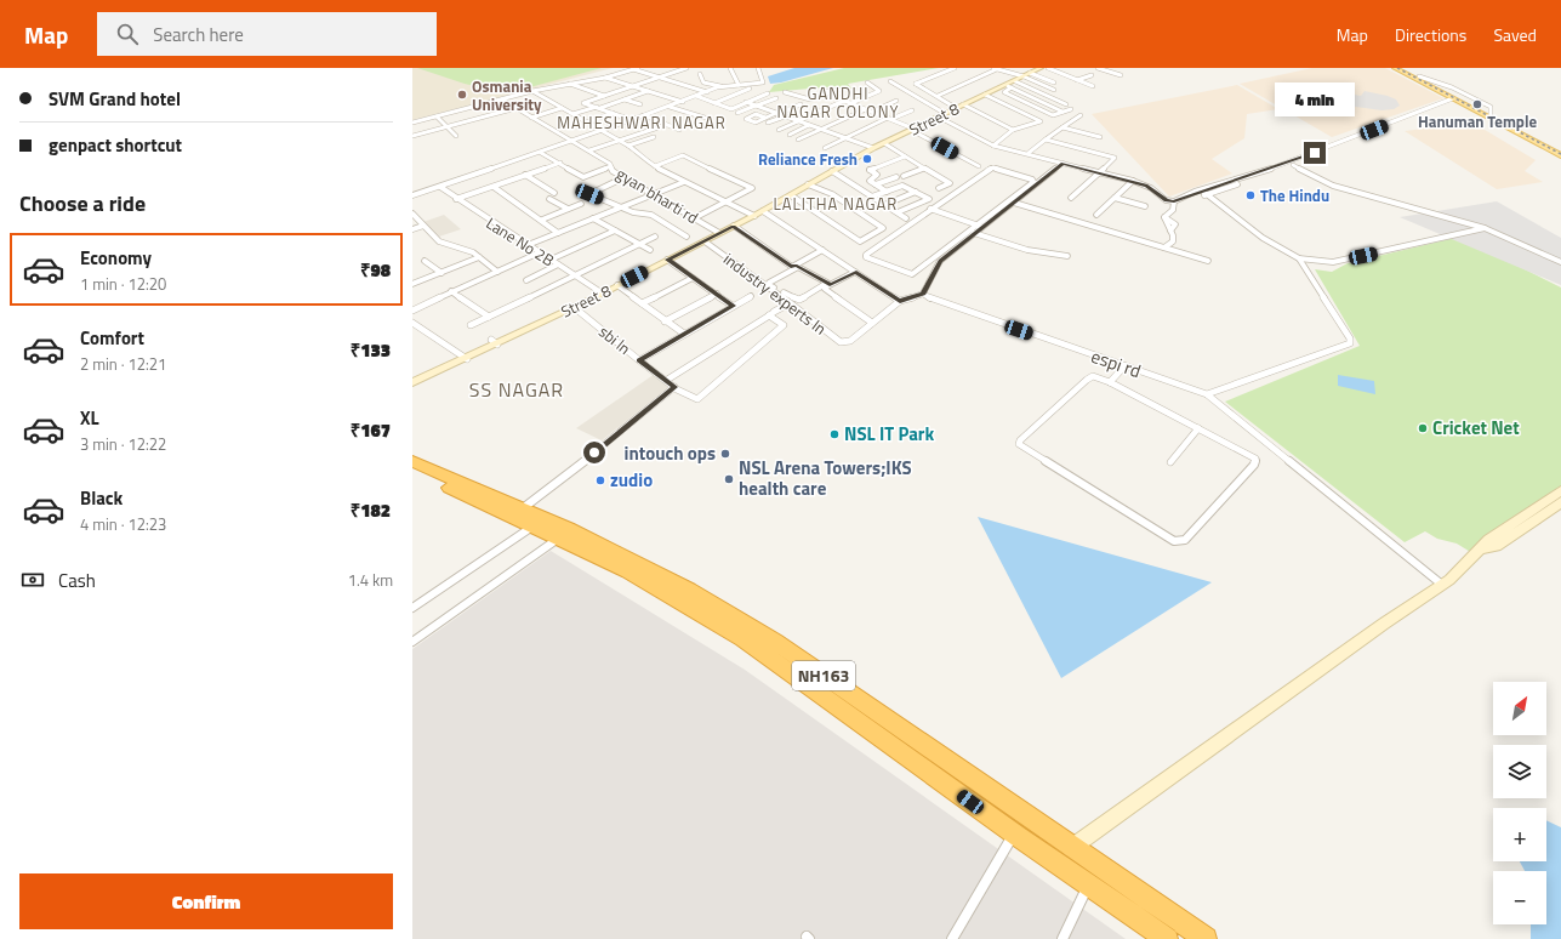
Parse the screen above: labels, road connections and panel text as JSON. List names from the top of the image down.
{
  "streets": {
    "highway": ["NH163"],
    "street": [
      "Street 8",
      "gyan bharti rd",
      "Lane No 2B",
      "industry experts ln",
      "sbi ln",
      "espi rd"
    ]
  },
  "crossings": [
    ["Street 8", "gyan bharti rd"],
    ["Street 8", "Lane No 2B"],
    ["Street 8", "industry experts ln"],
    ["Street 8", "sbi ln"]
  ],
  "districts": [
    "GANDHI NAGAR COLONY",
    "MAHESHWARI NAGAR",
    "LALITHA NAGAR",
    "SS NAGAR"
  ],
  "places": [
    "Osmania University",
    "Hanuman Temple",
    "Reliance Fresh",
    "The Hindu",
    "Cricket Net",
    "NSL IT Park",
    "intouch ops",
    "NSL Arena Towers;IKS health care",
    "zudio"
  ],
  "north": "top right",
  "page": {
    "header": "Map",
    "search": "Search here",
    "nav": ["Map", "Directions", "Saved"],
    "banner": ["SVM Grand hotel", "genpact shortcut"],
    "bubble": "4 min",
    "heading": "Choose a ride",
    "list": [
      {
        "name": "Economy",
        "note": "1 min · 12:20",
        "value": "₹98"
      },
      {
        "name": "Comfort",
        "note": "2 min · 12:21",
        "value": "₹133"
      },
      {
        "name": "XL",
        "note": "3 min · 12:22",
        "value": "₹167"
      },
      {
        "name": "Black",
        "note": "4 min · 12:23",
        "value": "₹182"
      }
    ],
    "pay": ["Cash", "1.4 km"],
    "map_buttons": ["+", "−"],
    "buttons": "Confirm"
  }
}
